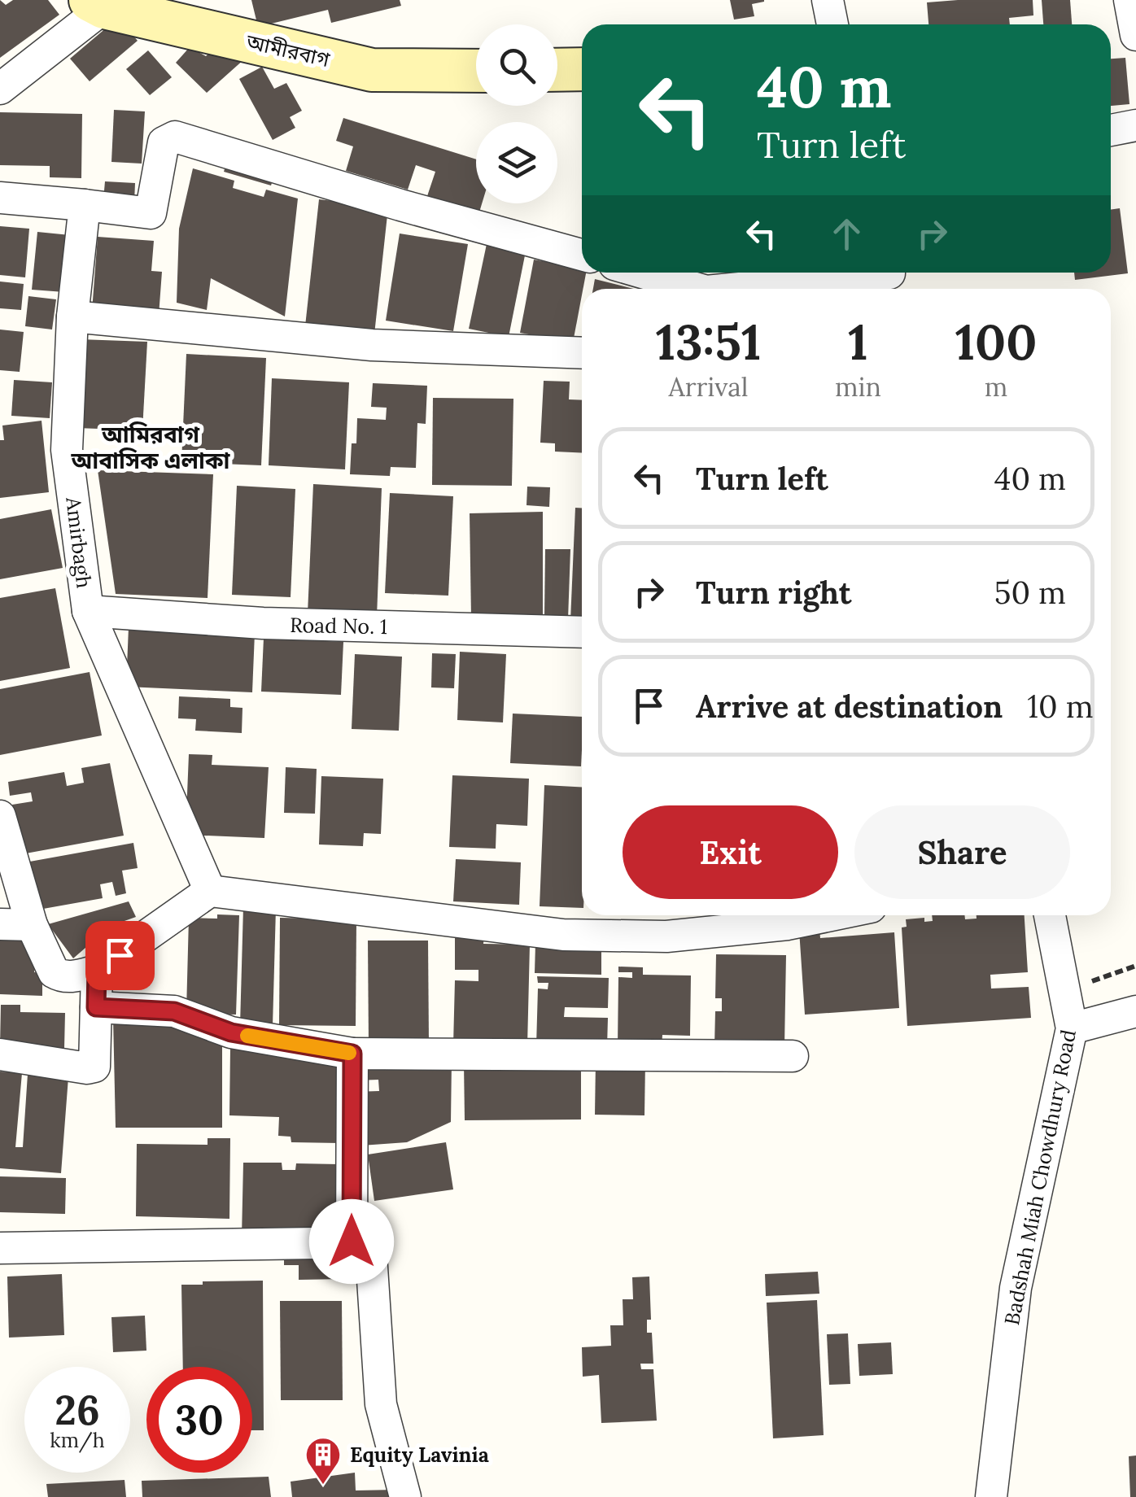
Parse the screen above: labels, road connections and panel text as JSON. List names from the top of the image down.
{
  "streets": {
    "street": [
      "আমীরবাগ",
      "Amirbagh",
      "Road No. 1",
      "Badshah Miah Chowdhury Road"
    ]
  },
  "crossings": [
    ["Amirbagh", "Road No. 1"]
  ],
  "districts": ["আমিরবাগ আবাসিক এলাকা"],
  "places": {
    "building": ["Equity Lavinia"]
  },
  "page": {
    "turn": ["40 m", "Turn left"],
    "eta": [
      "13:51",
      "Arrival",
      "1",
      "min",
      "100",
      "m"
    ],
    "list": [
      {
        "name": "Turn left",
        "value": "40 m"
      },
      {
        "name": "Turn right",
        "value": "50 m"
      },
      {
        "name": "Arrive at destination",
        "value": "10 m"
      }
    ],
    "buttons": ["Exit", "Share"],
    "speed": "26 km/h",
    "limit": "30"
  }
}
